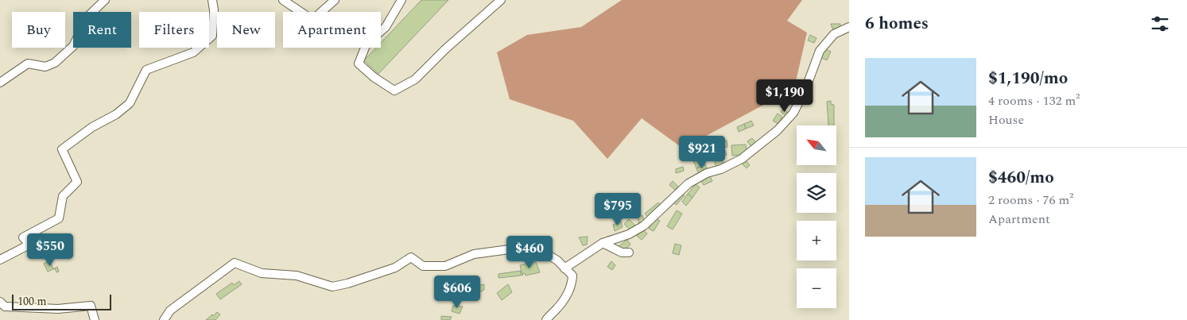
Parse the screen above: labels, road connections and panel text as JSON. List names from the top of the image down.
{
  "scale_bar": "100 m",
  "north": "top left",
  "page": {
    "heading": "6 homes",
    "chip": [
      "Buy",
      "Rent",
      "Filters",
      "New",
      "Apartment"
    ],
    "list": [
      {
        "name": "$1,190/mo",
        "note": "4 rooms · 132 m² · House"
      },
      {
        "name": "$460/mo",
        "note": "2 rooms · 76 m² · Apartment"
      }
    ],
    "price": [
      "$1,190",
      "$921",
      "$795",
      "$550",
      "$460",
      "$606"
    ],
    "map_buttons": ["+", "−"],
    "scale": "100 m"
  }
}
